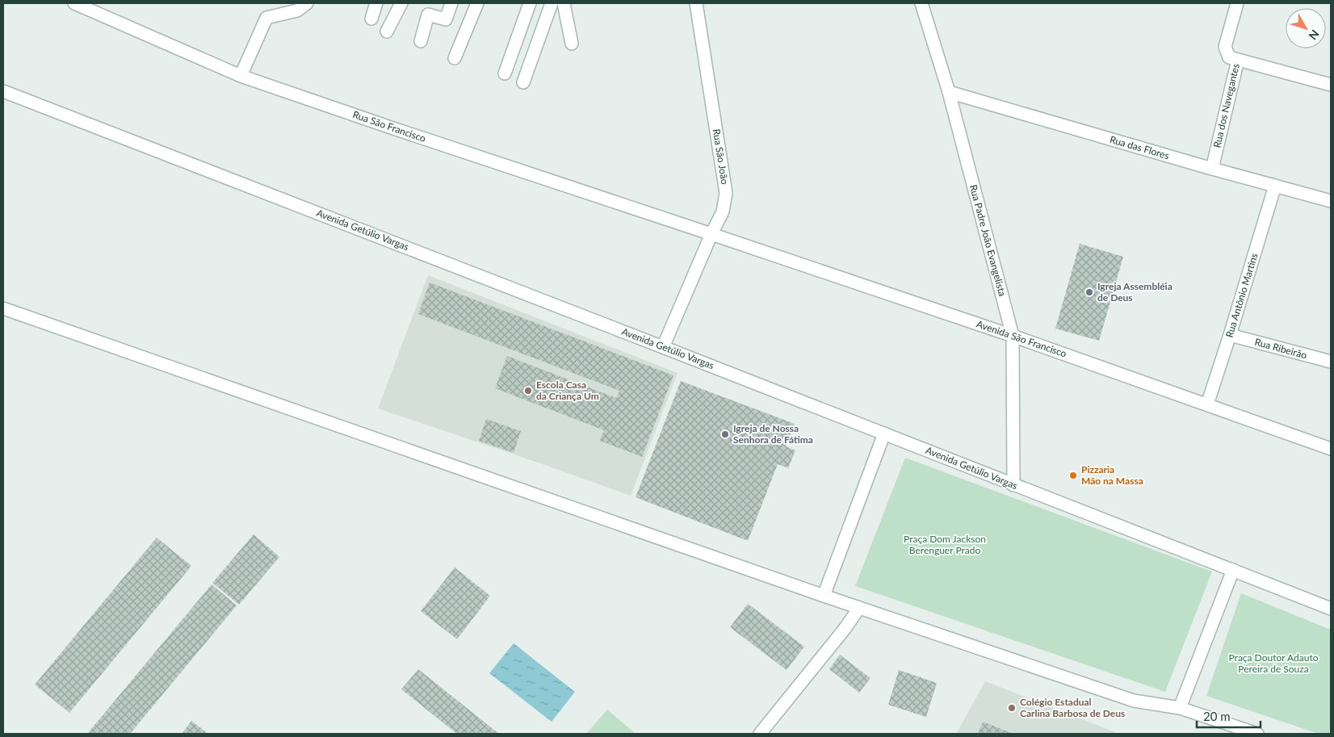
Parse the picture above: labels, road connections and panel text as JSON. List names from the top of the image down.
{
  "streets": {
    "street": [
      "Rua dos Navegantes",
      "Rua São Francisco",
      "Rua das Flores",
      "Rua São João",
      "Avenida Getúlio Vargas",
      "Rua Padre João Evangelista",
      "Rua Antônio Martins",
      "Avenida São Francisco",
      "Rua Ribeirão"
    ]
  },
  "crossings": [
    ["Rua dos Navegantes", "Rua das Flores"],
    ["Rua São Francisco", "Rua São João"],
    ["Rua São Francisco", "Avenida São Francisco"],
    ["Rua das Flores", "Rua Padre João Evangelista"],
    ["Rua das Flores", "Rua Antônio Martins"],
    ["Rua São João", "Avenida Getúlio Vargas"],
    ["Rua São João", "Avenida São Francisco"],
    ["Avenida Getúlio Vargas", "Rua Padre João Evangelista"],
    ["Rua Padre João Evangelista", "Avenida São Francisco"],
    ["Rua Antônio Martins", "Avenida São Francisco"],
    ["Rua Antônio Martins", "Rua Ribeirão"]
  ],
  "parks": ["Praça Dom Jackson Berenguer Prado", "Praça Doutor Adauto Pereira de Souza"],
  "places": [
    "Igreja Assembléia de Deus",
    "Escola Casa da Criança Um",
    "Igreja de Nossa Senhora de Fátima",
    "Pizzaria Mão na Massa",
    "Colégio Estadual Carlina Barbosa de Deus"
  ],
  "scale_bar": "20 m",
  "north": "bottom right"
}
